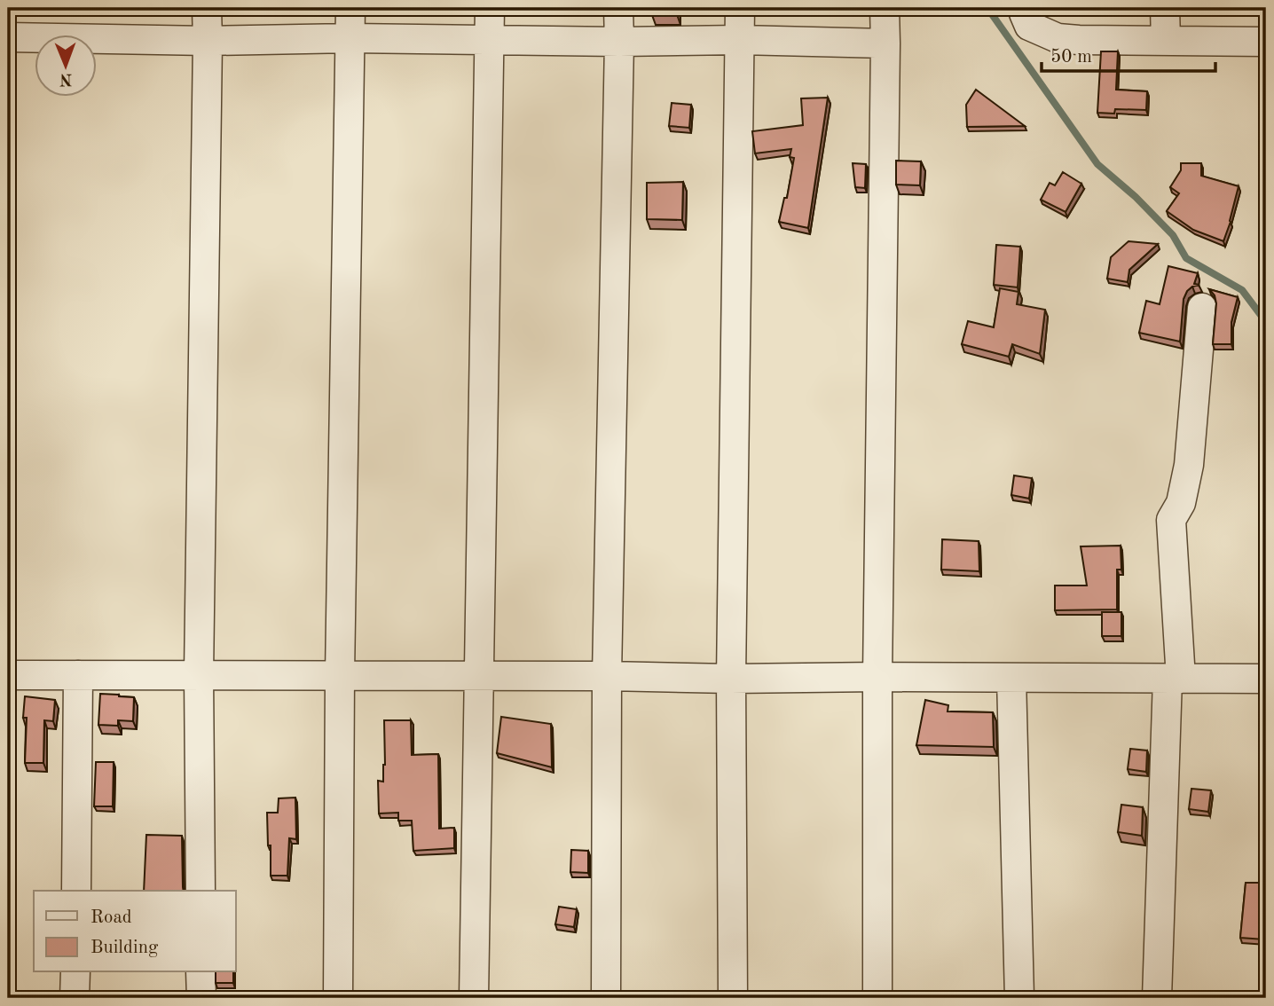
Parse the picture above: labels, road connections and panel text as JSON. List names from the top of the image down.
{
  "legend": ["Road", "Building"],
  "scale_bar": "50 m",
  "north": "bottom"
}
